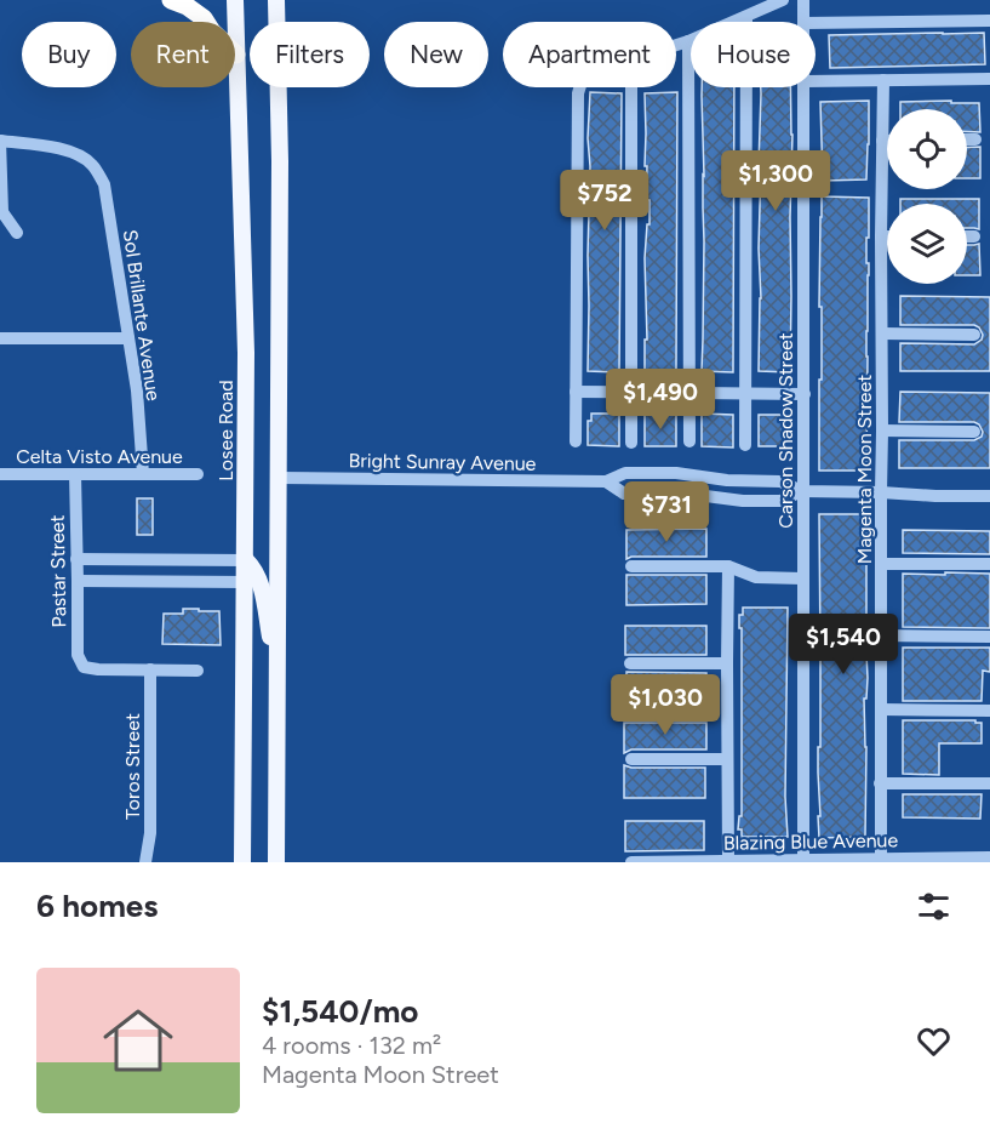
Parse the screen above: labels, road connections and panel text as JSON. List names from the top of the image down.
{
  "streets": {
    "main road": ["Losee Road"],
    "street": [
      "Sol Brillante Avenue",
      "Carson Shadow Street",
      "Celta Visto Avenue",
      "Bright Sunray Avenue",
      "Magenta Moon Street",
      "Pastar Street",
      "Toros Street",
      "Blazing Blue Avenue"
    ]
  },
  "crossings": [
    ["Sol Brillante Avenue", "Celta Visto Avenue"],
    ["Carson Shadow Street", "Bright Sunray Avenue"],
    ["Carson Shadow Street", "Blazing Blue Avenue"],
    ["Celta Visto Avenue", "Pastar Street"],
    ["Magenta Moon Street", "Blazing Blue Avenue"],
    ["Pastar Street", "Toros Street"]
  ],
  "page": {
    "chip": [
      "Buy",
      "Rent",
      "Filters",
      "New",
      "Apartment",
      "House"
    ],
    "price": [
      "$1,300",
      "$752",
      "$1,490",
      "$731",
      "$1,540",
      "$1,030"
    ],
    "heading": "6 homes",
    "list": [
      {
        "name": "$1,540/mo",
        "note": "4 rooms · 132 m² · Magenta Moon Street"
      }
    ]
  }
}
